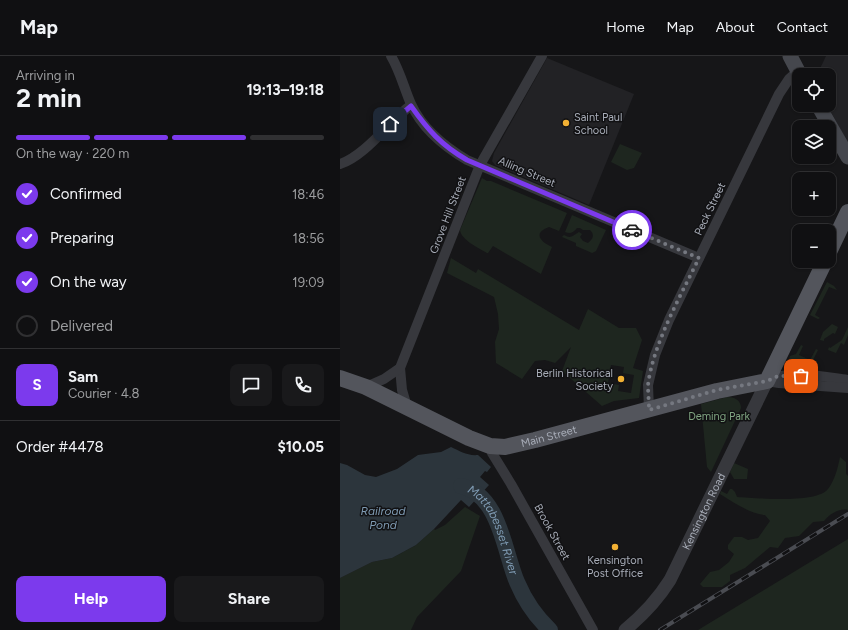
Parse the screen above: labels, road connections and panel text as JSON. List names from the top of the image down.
{
  "streets": {
    "main road": ["Main Street"],
    "street": [
      "Alling Street",
      "Peck Street",
      "Grove Hill Street",
      "Kensington Road",
      "Brook Street"
    ]
  },
  "crossings": [
    ["Alling Street", "Peck Street"],
    ["Alling Street", "Grove Hill Street"],
    ["Peck Street", "Main Street"],
    ["Grove Hill Street", "Main Street"],
    ["Main Street", "Kensington Road"],
    ["Main Street", "Brook Street"]
  ],
  "water": ["Railroad Pond", "Mattabesset River"],
  "parks": ["Deming Park"],
  "places": ["Saint Paul School", "Berlin Historical Society", "Kensington Post Office"],
  "page": {
    "header": "Map",
    "nav": [
      "Home",
      "Map",
      "About",
      "Contact"
    ],
    "heading": ["2 min", "Arriving in", "19:13–19:18"],
    "panel": [
      "Sam",
      "Courier · 4.8",
      "Order #4478",
      "$10.05"
    ],
    "map_buttons": ["+", "−"],
    "bar": "On the way · 220 m",
    "list": [
      ["Confirmed", "18:46"],
      ["Preparing", "18:56"],
      ["On the way", "19:09"],
      "Delivered"
    ],
    "round": "S",
    "buttons": ["Help", "Share"]
  }
}
